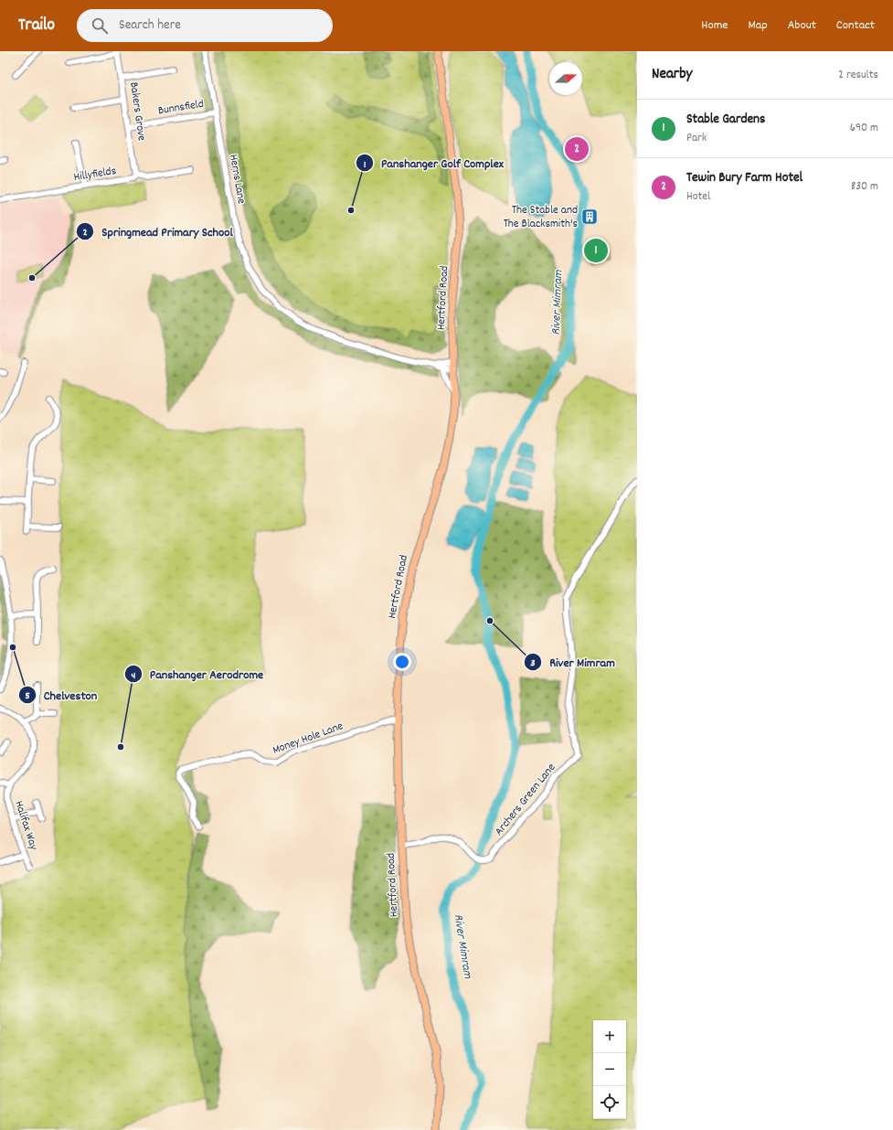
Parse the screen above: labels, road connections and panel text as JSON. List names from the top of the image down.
{
  "streets": {
    "main road": ["Hertford Road"],
    "street": [
      "Bunnsfield",
      "Bakers Grove",
      "Hillyfields",
      "Herns Lane",
      "Money Hole Lane",
      "Archers Green Lane",
      "Halifax Way"
    ]
  },
  "crossings": [
    ["Bunnsfield", "Bakers Grove"],
    ["Bunnsfield", "Herns Lane"],
    ["Bakers Grove", "Hillyfields"],
    ["Herns Lane", "Hertford Road"],
    ["Hertford Road", "Money Hole Lane"],
    ["Hertford Road", "Archers Green Lane"]
  ],
  "water": ["River Mimram"],
  "places": {
    "other": [
      "Panshanger Golf Complex",
      "Springmead Primary School",
      "River Mimram",
      "Chelveston",
      "Panshanger Aerodrome"
    ],
    "building": ["The Stable and The Blacksmith's"]
  },
  "north": "right",
  "page": {
    "header": "Trailo",
    "search": "Search here",
    "nav": [
      "Home",
      "Map",
      "About",
      "Contact"
    ],
    "heading": ["Nearby", "2 results"],
    "list": [
      {
        "mark": "1",
        "name": "Stable Gardens",
        "note": "Park",
        "value": "690 m"
      },
      {
        "mark": "2",
        "name": "Tewin Bury Farm Hotel",
        "note": "Hotel",
        "value": "830 m"
      }
    ],
    "pins": ["2", "1"],
    "map_buttons": ["+", "−"]
  }
}
